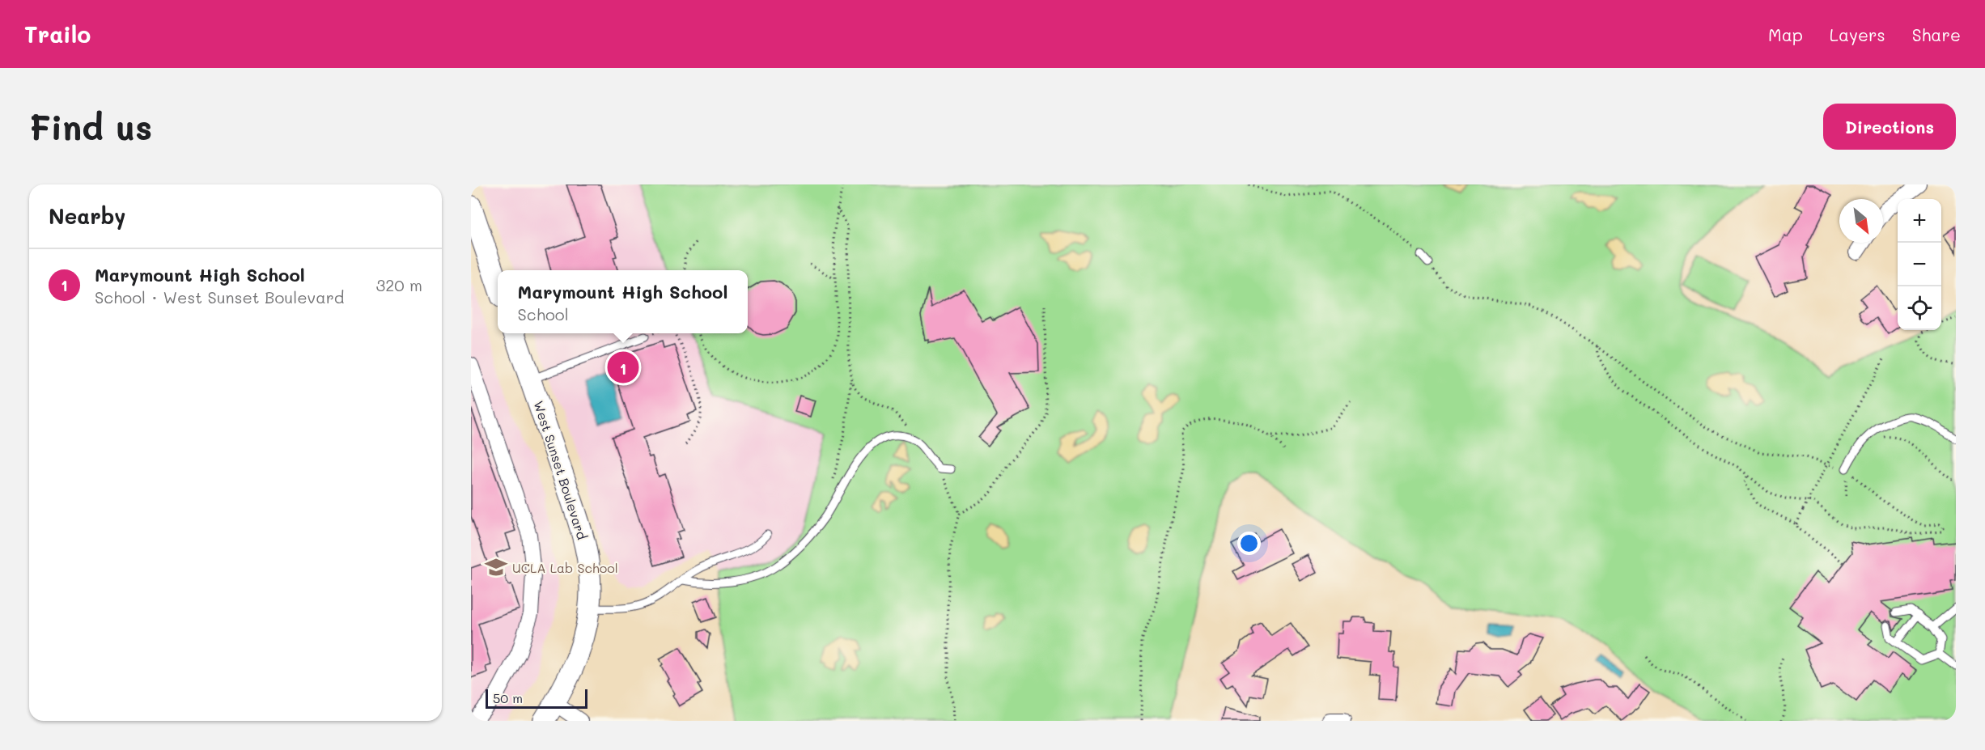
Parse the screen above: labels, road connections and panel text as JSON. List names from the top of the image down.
{
  "streets": {
    "main road": ["West Sunset Boulevard"]
  },
  "places": {
    "school or university": ["UCLA Lab School"]
  },
  "scale_bar": "50 m",
  "north": "bottom right",
  "page": {
    "header": "Trailo",
    "nav": ["Map", "Layers", "Share"],
    "buttons": "Directions",
    "title": "Find us",
    "heading": "Nearby",
    "map_buttons": ["+", "−"],
    "list": [
      {
        "mark": "1",
        "name": "Marymount High School",
        "note": "School · West Sunset Boulevard",
        "value": "320 m"
      }
    ],
    "popup": ["Marymount High School", "School"],
    "pins": "1",
    "scale": "50 m"
  }
}
